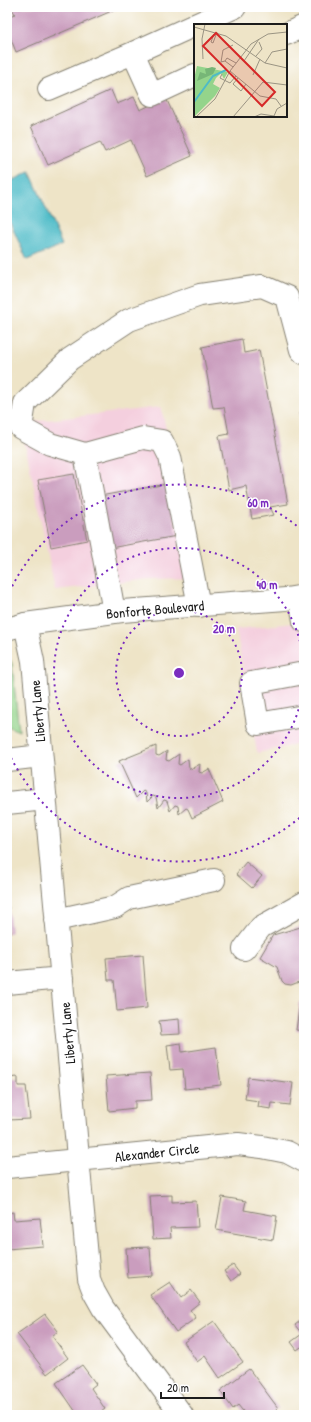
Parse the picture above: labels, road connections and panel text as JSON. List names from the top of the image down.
{
  "streets": {
    "street": ["Bonforte Boulevard", "Liberty Lane", "Alexander Circle"]
  },
  "crossings": [
    ["Bonforte Boulevard", "Liberty Lane"],
    ["Liberty Lane", "Alexander Circle"]
  ],
  "scale_bar": "20 m",
  "rings": ["60 m", "40 m", "20 m"]
}
